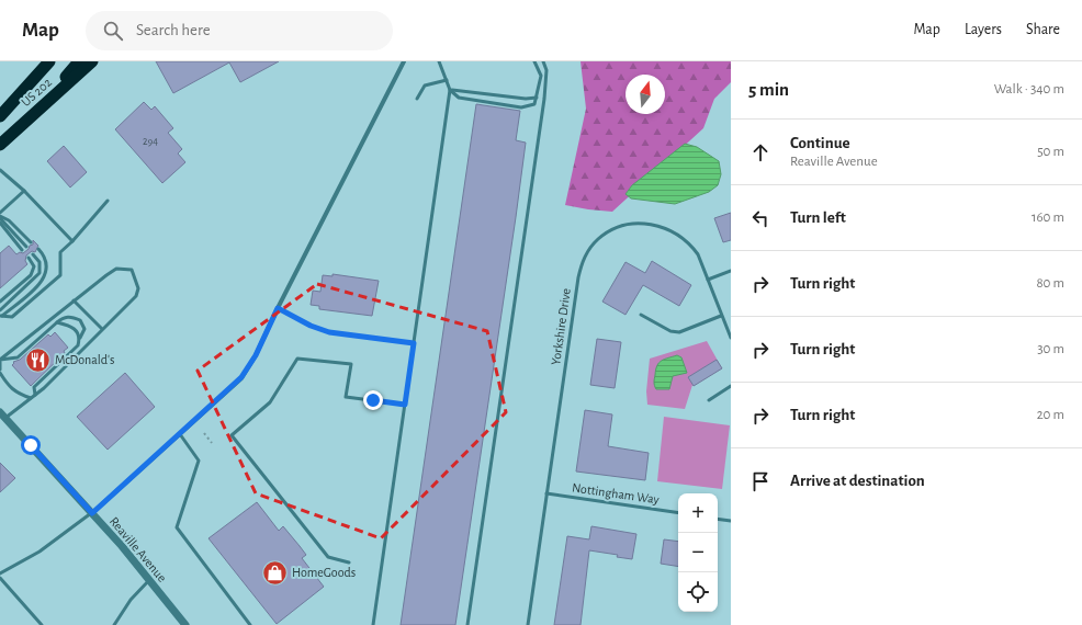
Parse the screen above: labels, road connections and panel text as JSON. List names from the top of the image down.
{
  "streets": {
    "highway": ["US 202"],
    "street": ["Reaville Avenue"],
    "lane": ["Yorkshire Drive", "Nottingham Way"]
  },
  "crossings": [
    ["Yorkshire Drive", "Nottingham Way"]
  ],
  "places": {
    "restaurant": ["McDonald's"],
    "shop": ["HomeGoods"]
  },
  "house_numbers": ["294"],
  "north": "top",
  "page": {
    "header": "Map",
    "search": "Search here",
    "nav": ["Map", "Layers", "Share"],
    "heading": ["5 min", "Walk · 340 m"],
    "list": [
      ["Continue", "Reaville Avenue", "50 m"],
      ["Turn left", "160 m"],
      ["Turn right", "80 m"],
      ["Turn right", "30 m"],
      ["Turn right", "20 m"],
      "Arrive at destination"
    ],
    "map_buttons": ["+", "−"]
  }
}
